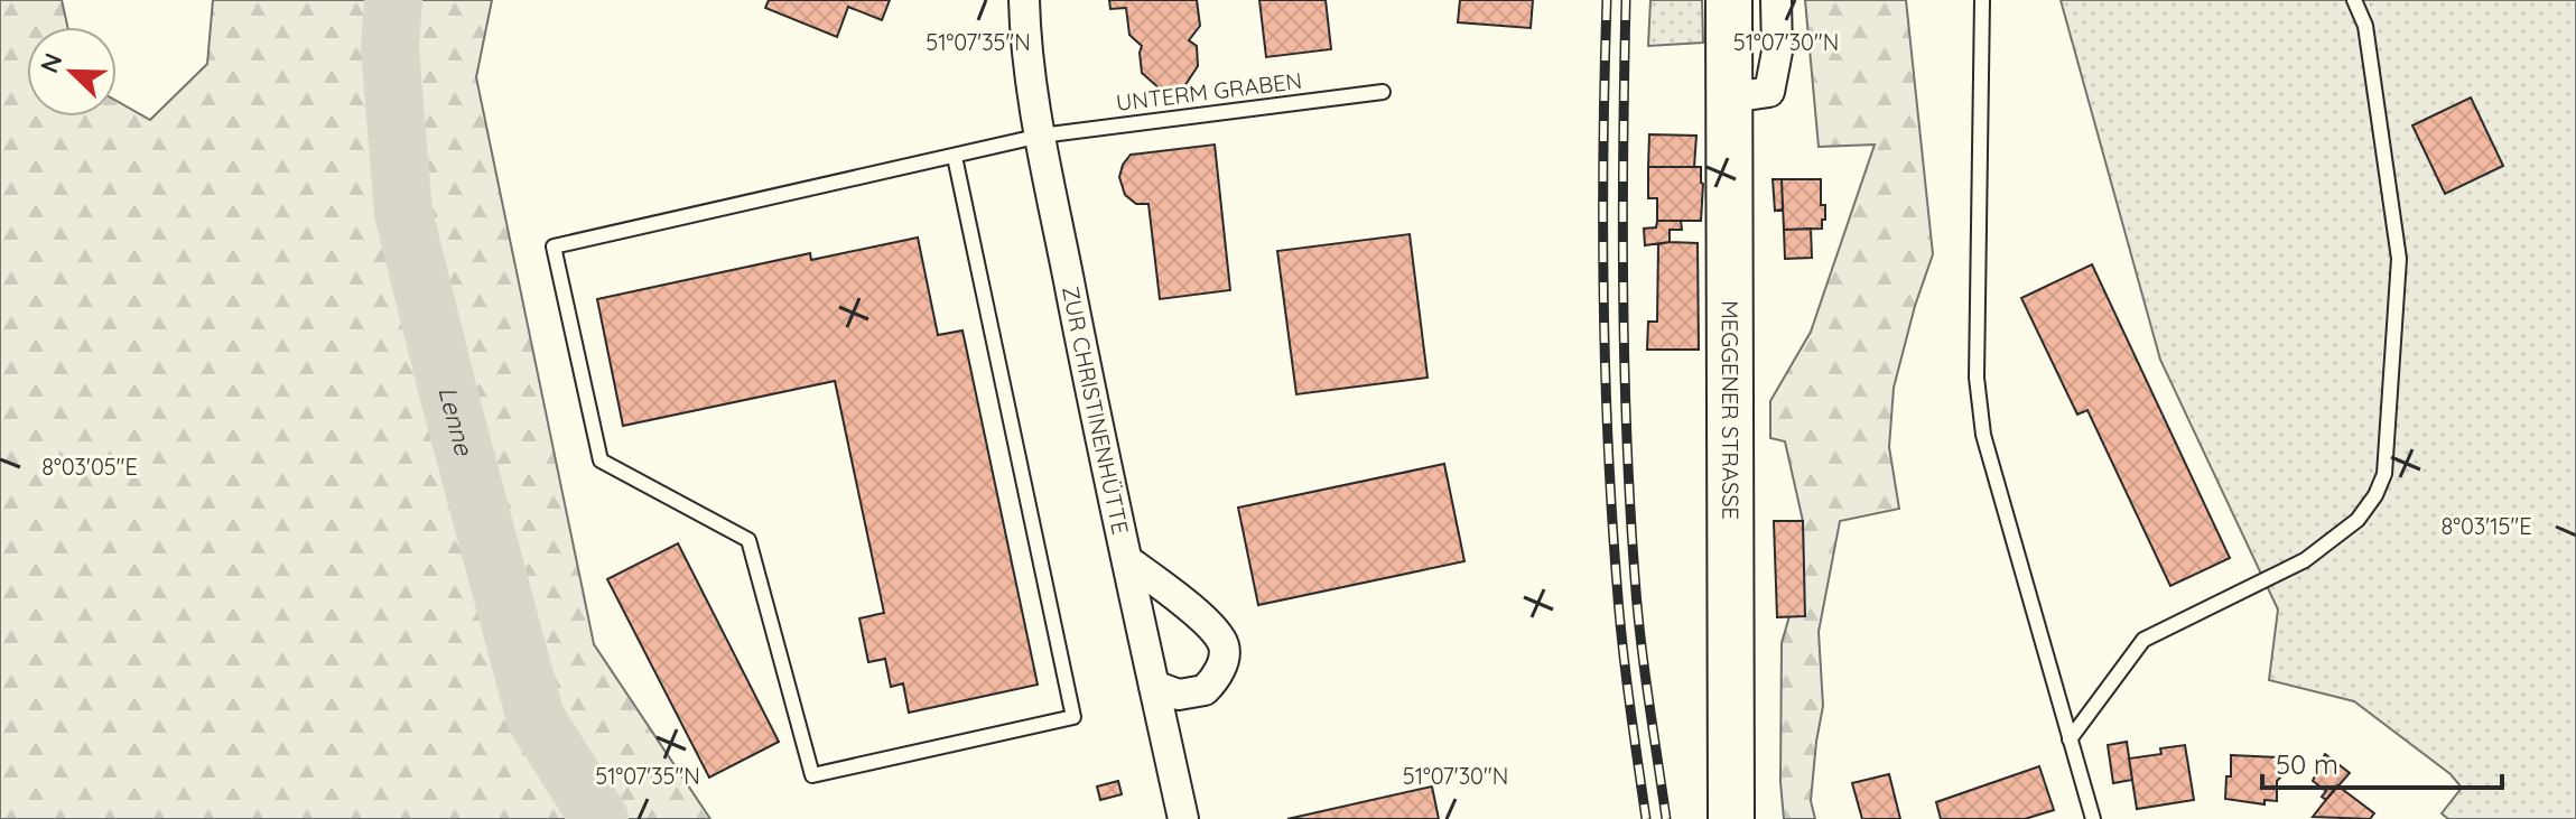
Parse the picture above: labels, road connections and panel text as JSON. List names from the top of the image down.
{
  "streets": {
    "main road": ["MEGGENER STRASSE"],
    "street": ["ZUR CHRISTINENHÜTTE"],
    "lane": ["UNTERM GRABEN"]
  },
  "crossings": [
    ["UNTERM GRABEN", "ZUR CHRISTINENHÜTTE"]
  ],
  "water": ["Lenne"],
  "scale_bar": "50 m",
  "north": "top left",
  "coordinates": [
    "51°07'35\"N",
    "51°07'30\"N",
    "8°03'05\"E",
    "8°03'15\"E"
  ]
}
